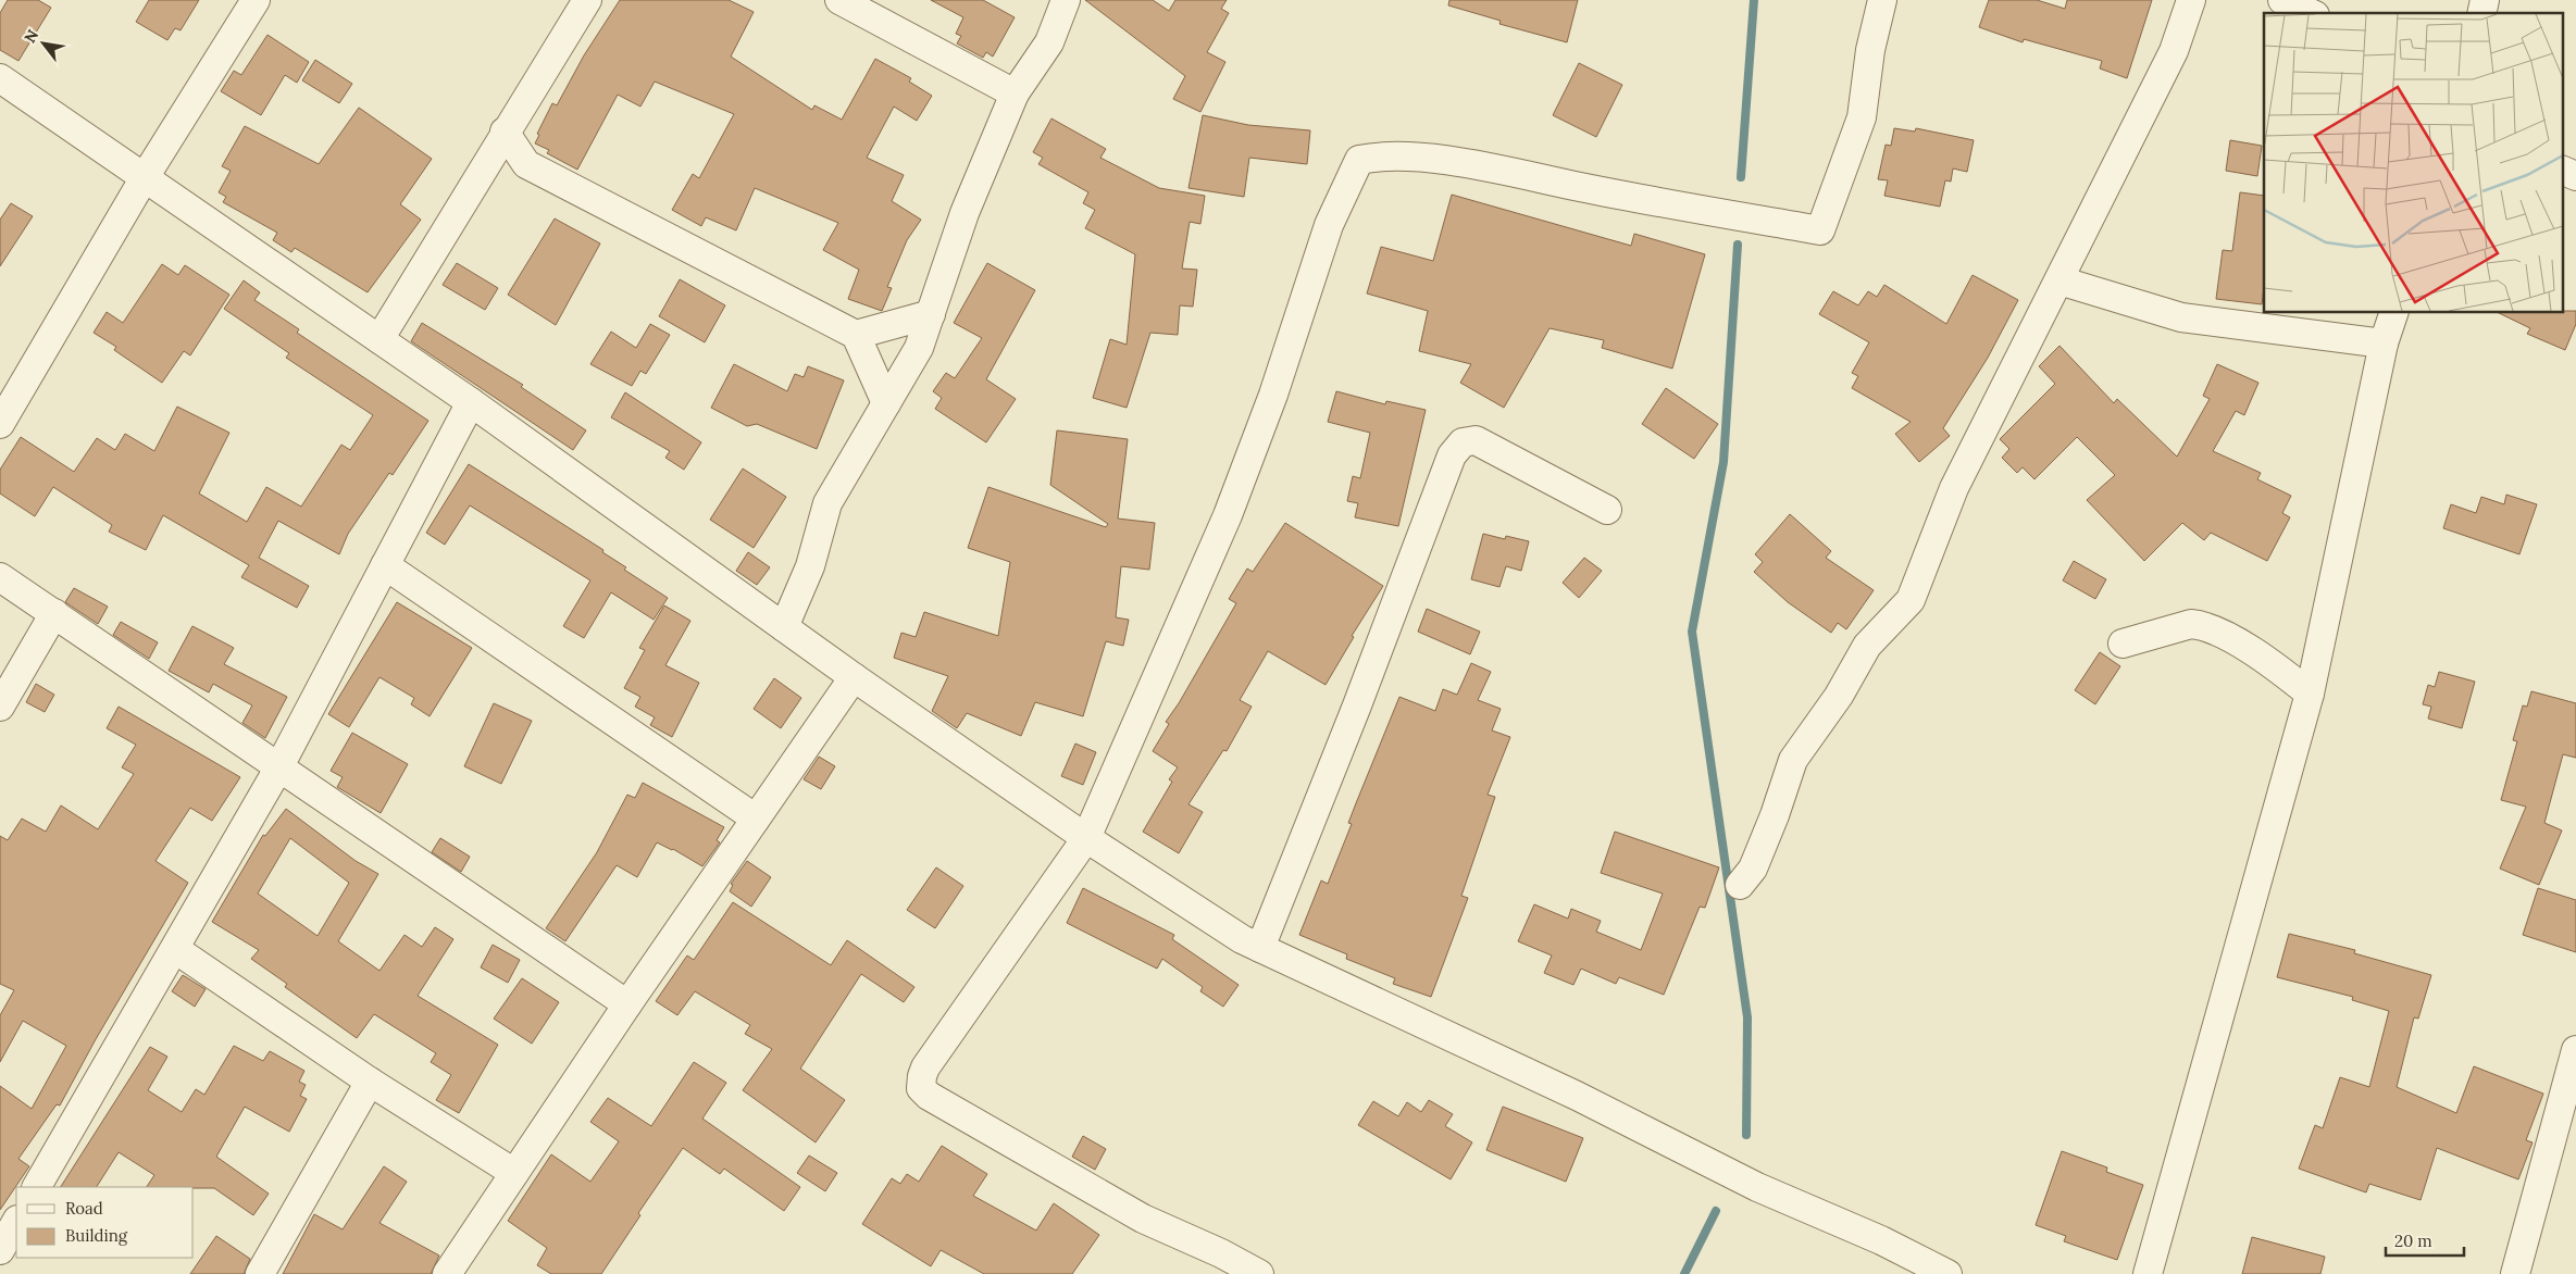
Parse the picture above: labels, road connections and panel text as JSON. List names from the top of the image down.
{
  "legend": ["Road", "Building"],
  "scale_bar": "20 m",
  "north": "top left"
}
